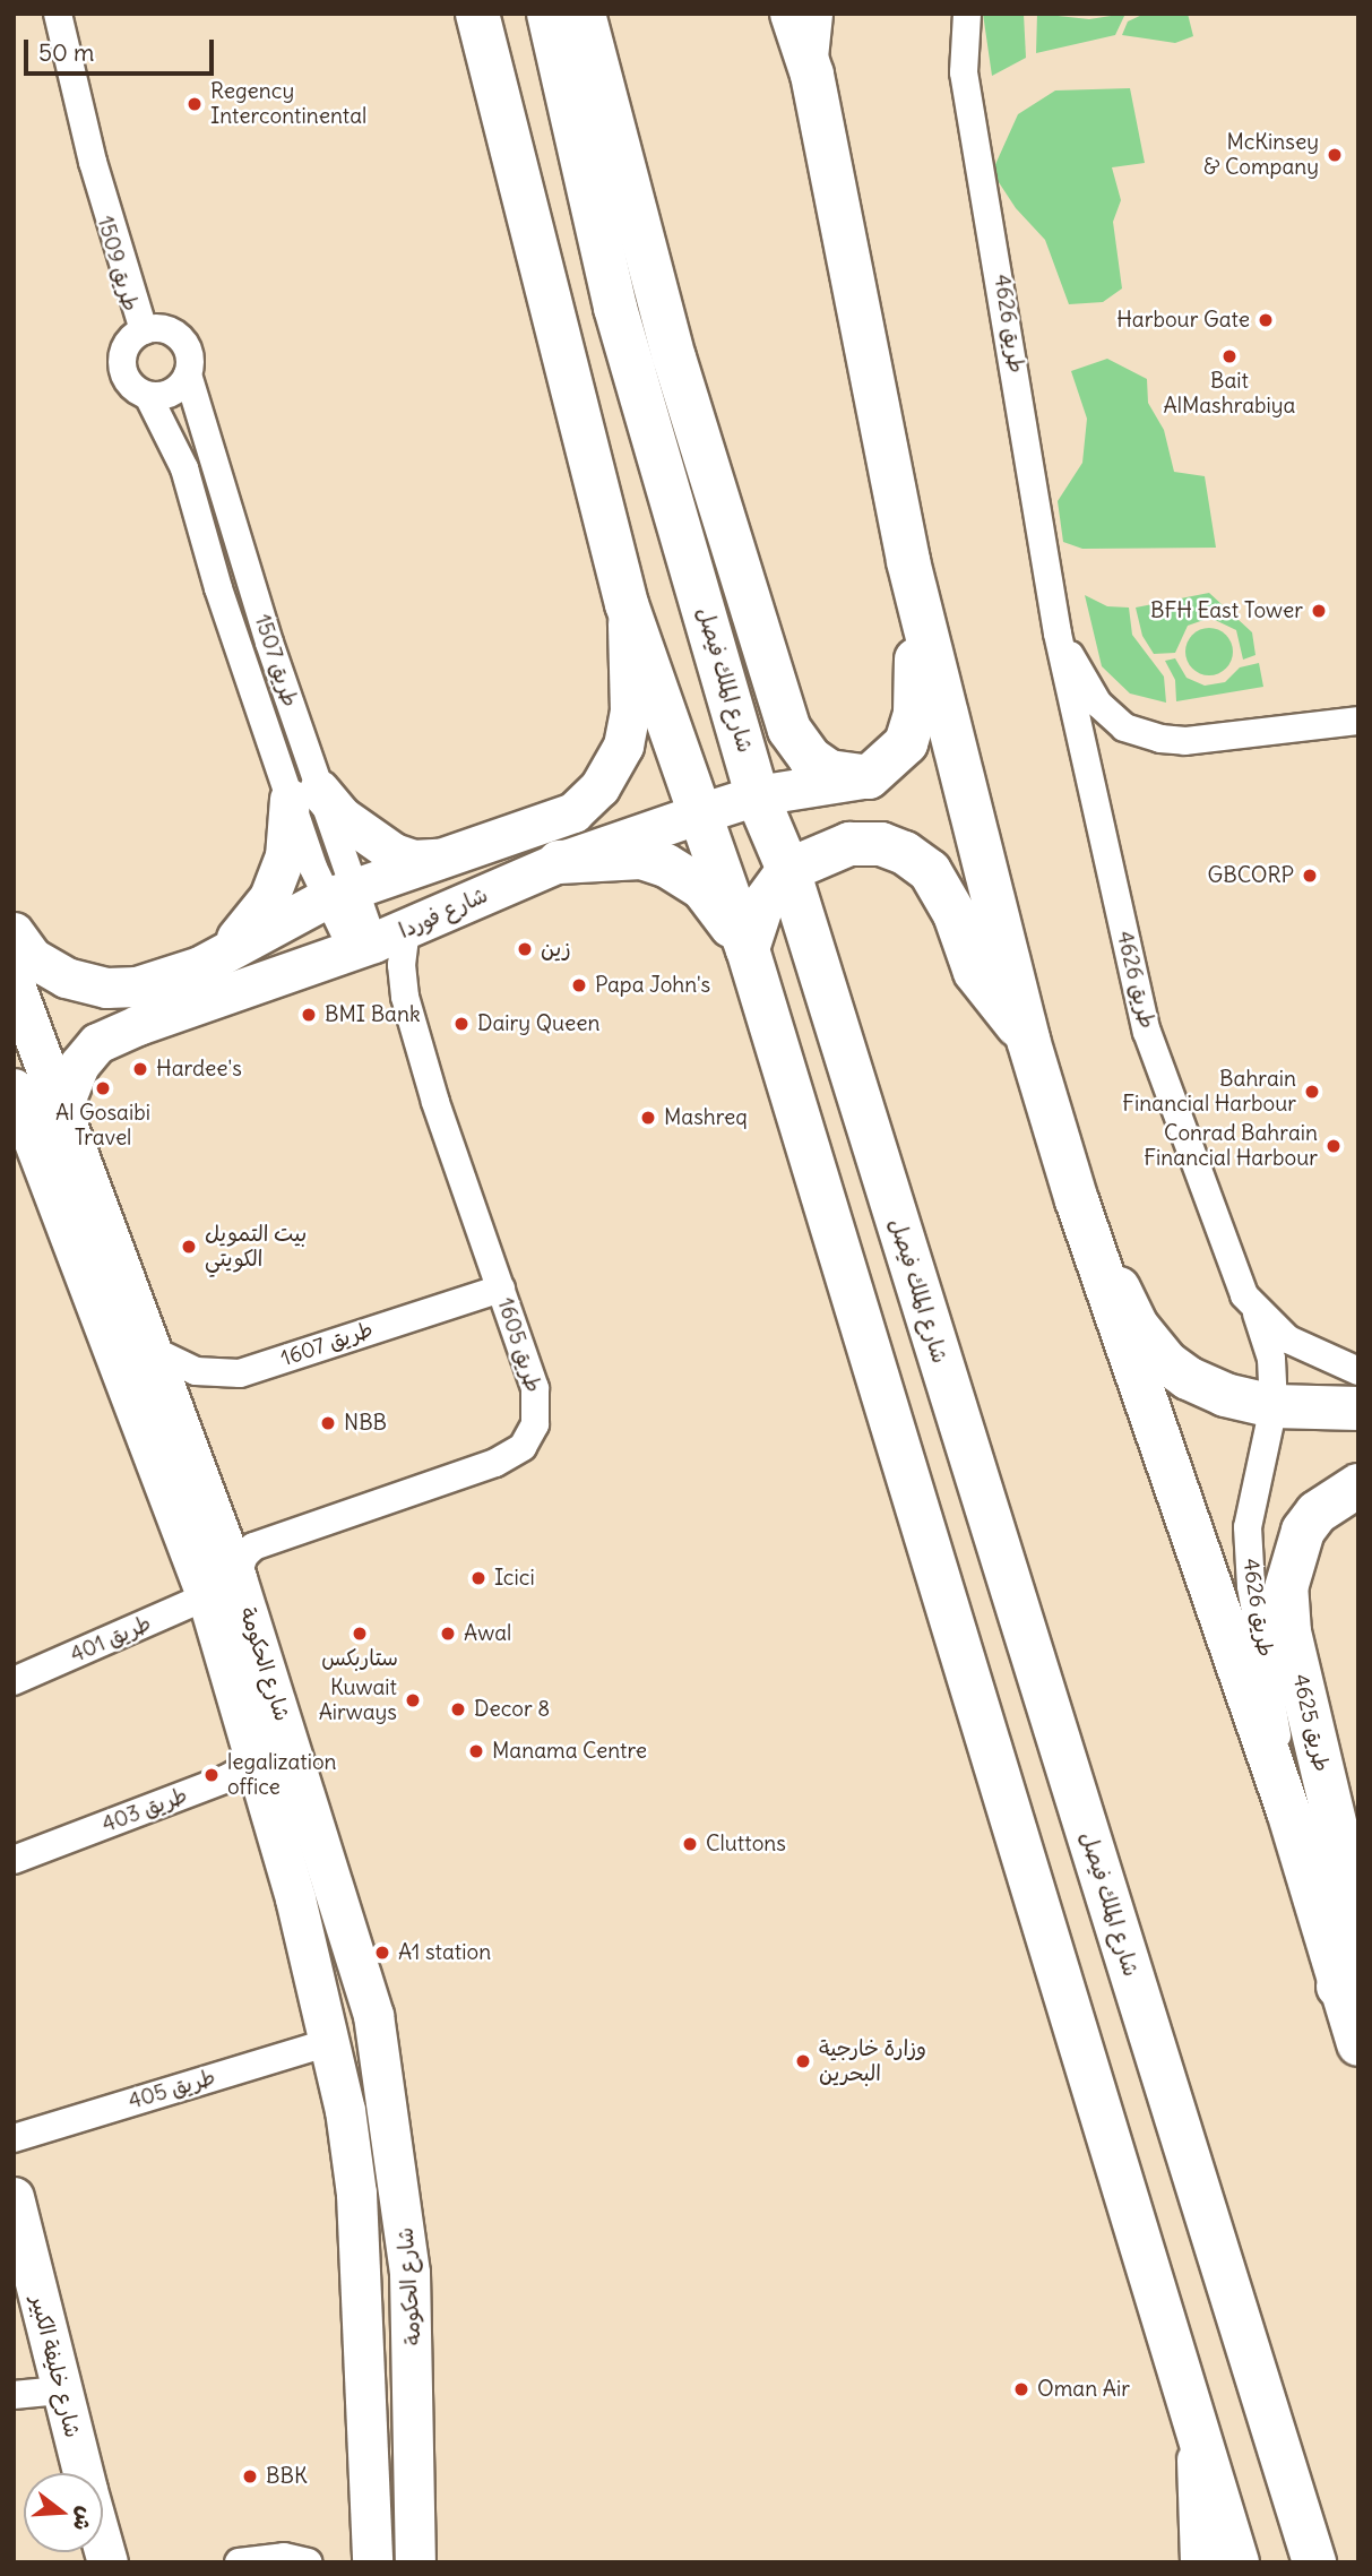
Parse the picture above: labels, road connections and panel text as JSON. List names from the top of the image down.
{
  "streets": {
    "main road": [
      "شارع الملك فيصل",
      "شارع فوردا",
      "شارع الحكومة",
      "طريق 4625",
      "شارع خليفة الكبير"
    ],
    "street": [
      "طريق 1509",
      "طريق 4626",
      "طريق 1507",
      "طريق 1607",
      "طريق 1605",
      "طريق 401",
      "طريق 403",
      "طريق 405"
    ]
  },
  "crossings": [
    ["طريق 1509", "طريق 1507"],
    ["طريق 1507", "شارع فوردا"],
    ["طريق 1507", "طريق 1605"],
    ["شارع الملك فيصل", "شارع فوردا"],
    ["شارع فوردا", "طريق 1605"],
    ["شارع فوردا", "شارع الحكومة"],
    ["طريق 1607", "طريق 1605"],
    ["طريق 1607", "شارع الحكومة"],
    ["طريق 1605", "طريق 401"],
    ["طريق 1605", "شارع الحكومة"],
    ["طريق 401", "شارع الحكومة"],
    ["شارع الحكومة", "طريق 403"],
    ["شارع الحكومة", "طريق 405"]
  ],
  "places": [
    "Regency Intercontinental",
    "McKinsey & Company",
    "Harbour Gate",
    "Bait AlMashrabiya",
    "BFH East Tower",
    "GBCORP",
    "زين",
    "Papa John's",
    "BMI Bank",
    "Dairy Queen",
    "Hardee's",
    "Al Gosaibi Travel",
    "Bahrain Financial Harbour",
    "Mashreq",
    "Conrad Bahrain Financial Harbour",
    "بيت التمويل الكويتي",
    "NBB",
    "Icici",
    "ستاربكس",
    "Awal",
    "Kuwait Airways",
    "Decor 8",
    "Manama Centre",
    "legalization office",
    "Cluttons",
    "A1 station",
    "وزارة خارجية البحرين",
    "Oman Air",
    "BBK"
  ],
  "scale_bar": "50 m",
  "north": "right"
}
